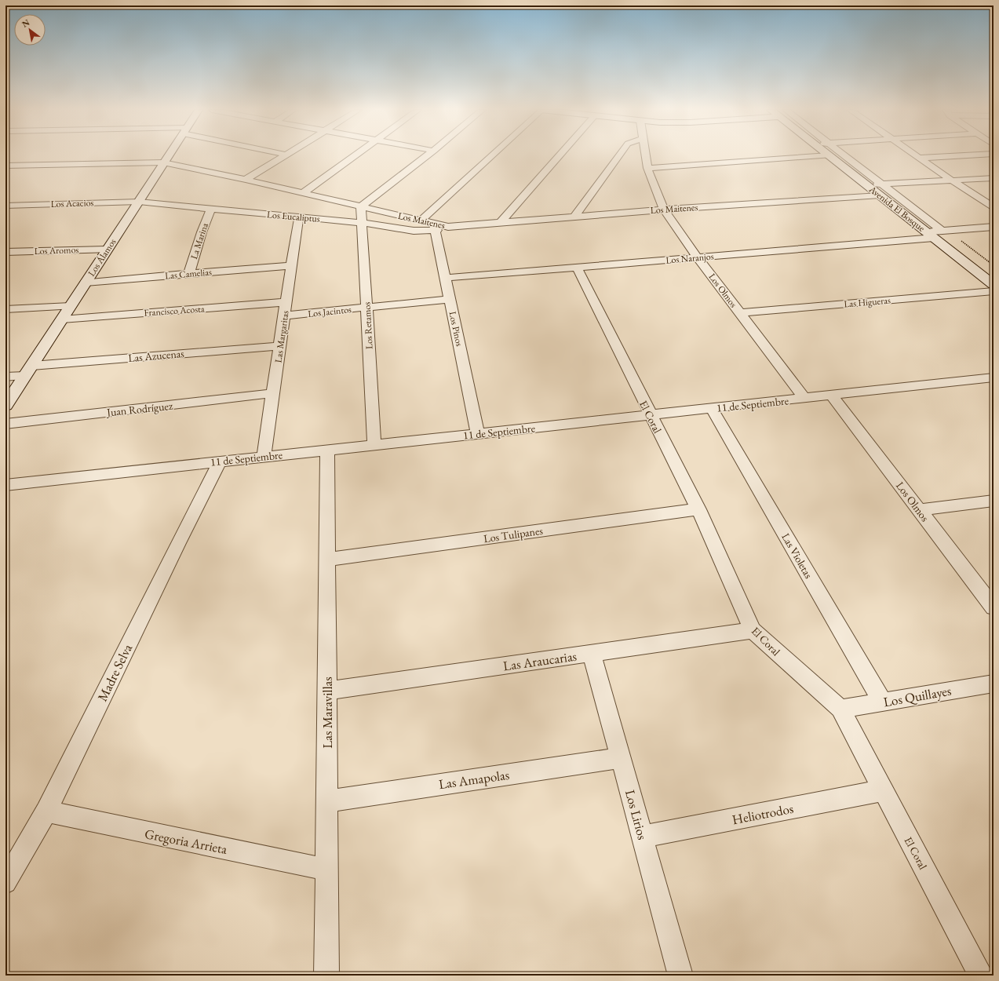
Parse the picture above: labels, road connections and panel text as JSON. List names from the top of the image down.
{
  "streets": {
    "street": [
      "Los Acacios",
      "Los Maitenes",
      "Avenida El Bosque",
      "Los Eucaliptus",
      "La Marina",
      "Los Aromos",
      "Los Álamos",
      "Los Naranjos",
      "Las Camelias",
      "Los Olmos",
      "Las Higueras",
      "Francisco Acosta",
      "Los Jacintos",
      "Los Retamos",
      "Los Pinos",
      "Las Margaritas",
      "Las Azucenas",
      "11 de Septiembre",
      "Juan Rodríguez",
      "El Coral",
      "Los Tulipanes",
      "Las Violetas",
      "Las Araucarias",
      "Madre Selva",
      "Los Quillayes",
      "Las Maravillas",
      "Las Amapolas",
      "Heliotrodos",
      "Los Lirios",
      "Gregoria Arrieta"
    ]
  },
  "crossings": [
    ["Los Acacios", "Los Eucaliptus"],
    ["Los Acacios", "Los Álamos"],
    ["Los Maitenes", "Avenida El Bosque"],
    ["Los Maitenes", "Los Eucaliptus"],
    ["Los Maitenes", "Los Álamos"],
    ["Los Maitenes", "Los Olmos"],
    ["Los Maitenes", "Los Retamos"],
    ["Los Maitenes", "Los Pinos"],
    ["Avenida El Bosque", "Los Naranjos"],
    ["Los Eucaliptus", "La Marina"],
    ["Los Eucaliptus", "Los Álamos"],
    ["Los Eucaliptus", "Los Retamos"],
    ["Los Eucaliptus", "Los Pinos"],
    ["Los Eucaliptus", "Las Margaritas"],
    ["La Marina", "Las Camelias"],
    ["Los Aromos", "Los Álamos"],
    ["Los Álamos", "Las Camelias"],
    ["Los Álamos", "Francisco Acosta"],
    ["Los Álamos", "Las Azucenas"],
    ["Los Naranjos", "Los Olmos"],
    ["Los Naranjos", "Los Pinos"],
    ["Los Naranjos", "El Coral"],
    ["Las Camelias", "Las Margaritas"],
    ["Los Olmos", "Las Higueras"],
    ["Los Olmos", "11 de Septiembre"],
    ["Francisco Acosta", "Las Margaritas"],
    ["Los Jacintos", "Los Retamos"],
    ["Los Jacintos", "Los Pinos"],
    ["Los Jacintos", "Las Margaritas"],
    ["Los Retamos", "11 de Septiembre"],
    ["Los Pinos", "11 de Septiembre"],
    ["Las Margaritas", "Las Azucenas"],
    ["Las Margaritas", "11 de Septiembre"],
    ["Las Margaritas", "Juan Rodríguez"],
    ["11 de Septiembre", "El Coral"],
    ["11 de Septiembre", "Las Violetas"],
    ["11 de Septiembre", "Madre Selva"],
    ["11 de Septiembre", "Las Maravillas"],
    ["El Coral", "Los Tulipanes"],
    ["El Coral", "Las Araucarias"],
    ["El Coral", "Los Quillayes"],
    ["El Coral", "Heliotrodos"],
    ["Los Tulipanes", "Las Maravillas"],
    ["Las Violetas", "Los Quillayes"],
    ["Las Araucarias", "Las Maravillas"],
    ["Las Araucarias", "Los Lirios"],
    ["Madre Selva", "Gregoria Arrieta"],
    ["Las Maravillas", "Las Amapolas"],
    ["Las Maravillas", "Gregoria Arrieta"],
    ["Las Amapolas", "Los Lirios"],
    ["Heliotrodos", "Los Lirios"]
  ],
  "north": "top left"
}
